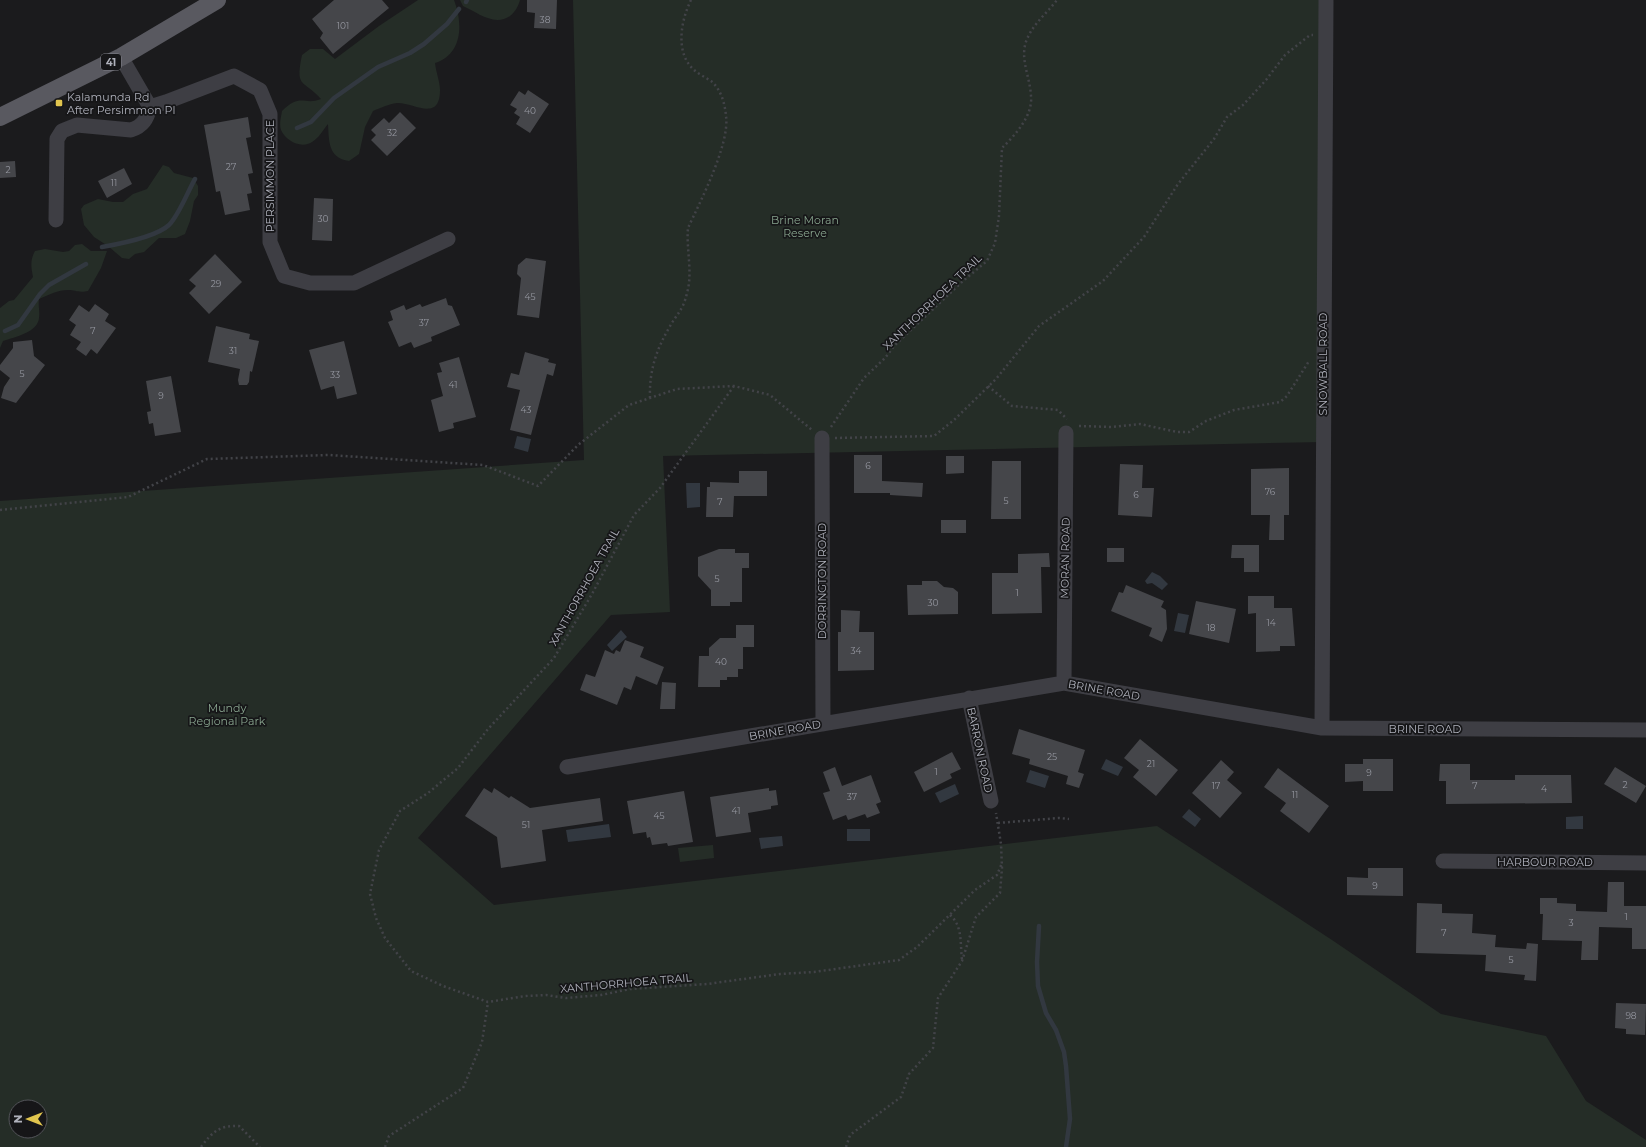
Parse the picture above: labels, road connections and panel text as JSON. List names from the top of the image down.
{
  "streets": {
    "main road": ["41"],
    "street": [
      "PERSIMMON PLACE",
      "SNOWBALL ROAD",
      "MORAN ROAD",
      "DORRINGTON ROAD",
      "BRINE ROAD",
      "BARRON ROAD",
      "HARBOUR ROAD"
    ],
    "path": ["XANTHORRHOEA TRAIL"]
  },
  "crossings": [
    ["XANTHORRHOEA TRAIL", "DORRINGTON ROAD"],
    ["SNOWBALL ROAD", "BRINE ROAD"],
    ["MORAN ROAD", "BRINE ROAD"],
    ["DORRINGTON ROAD", "BRINE ROAD"],
    ["BRINE ROAD", "BARRON ROAD"]
  ],
  "parks": ["Brine Moran Reserve", "Mundy Regional Park"],
  "places": {
    "transit": ["Kalamunda Rd After Persimmon Pl"]
  },
  "house_numbers": [
    "38",
    "101",
    "40",
    "32",
    "27",
    "2",
    "11",
    "30",
    "29",
    "45",
    "37",
    "7",
    "31",
    "5",
    "33",
    "41",
    "9",
    "43",
    "6",
    "76",
    "6",
    "5",
    "7",
    "5",
    "1",
    "30",
    "14",
    "18",
    "34",
    "40",
    "25",
    "21",
    "1",
    "9",
    "2",
    "17",
    "7",
    "4",
    "11",
    "37",
    "41",
    "45",
    "51",
    "9",
    "1",
    "3",
    "7",
    "5",
    "98"
  ],
  "north": "left"
}
